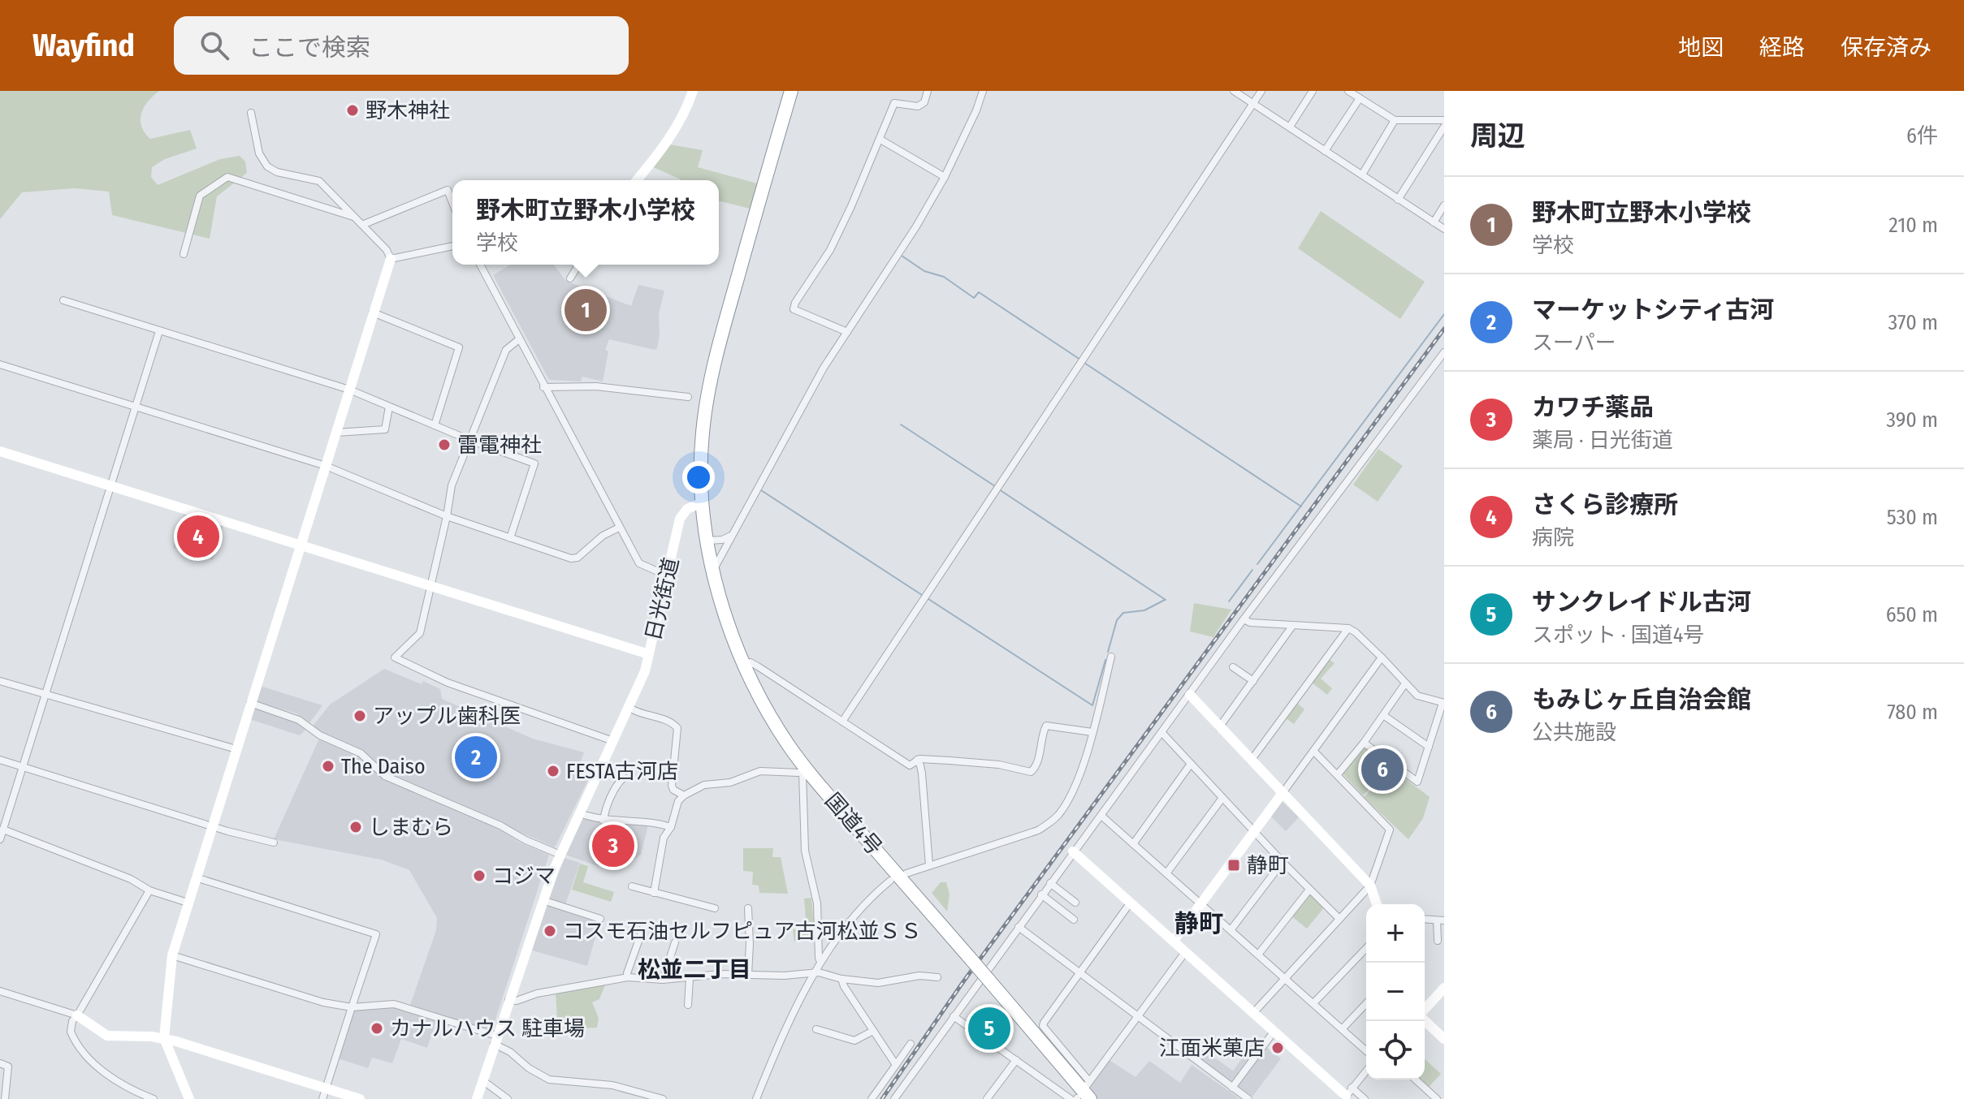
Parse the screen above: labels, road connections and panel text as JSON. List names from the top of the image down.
{
  "streets": {
    "highway": ["国道4号"],
    "street": ["日光街道"]
  },
  "crossings": [
    ["日光街道", "国道4号"]
  ],
  "districts": ["静町", "松並二丁目"],
  "places": {
    "other": [
      "野木神社",
      "雷電神社",
      "アップル歯科医",
      "The Daiso",
      "FESTA古河店",
      "しまむら",
      "コジマ",
      "コスモ石油セルフピュア古河松並ＳＳ",
      "カナルハウス 駐車場",
      "江面米菓店"
    ],
    "transit": ["静町"]
  },
  "page": {
    "header": "Wayfind",
    "search": "ここで検索",
    "nav": ["地図", "経路", "保存済み"],
    "heading": ["周辺", "6件"],
    "list": [
      {
        "mark": "1",
        "name": "野木町立野木小学校",
        "note": "学校",
        "value": "210 m"
      },
      {
        "mark": "2",
        "name": "マーケットシティ古河",
        "note": "スーパー",
        "value": "370 m"
      },
      {
        "mark": "3",
        "name": "カワチ薬品",
        "note": "薬局 · 日光街道",
        "value": "390 m"
      },
      {
        "mark": "4",
        "name": "さくら診療所",
        "note": "病院",
        "value": "530 m"
      },
      {
        "mark": "5",
        "name": "サンクレイドル古河",
        "note": "スポット · 国道4号",
        "value": "650 m"
      },
      {
        "mark": "6",
        "name": "もみじヶ丘自治会館",
        "note": "公共施設",
        "value": "780 m"
      }
    ],
    "popup": ["野木町立野木小学校", "学校"],
    "pins": [
      "1",
      "4",
      "2",
      "6",
      "3",
      "5"
    ],
    "map_buttons": ["+", "−"]
  }
}
